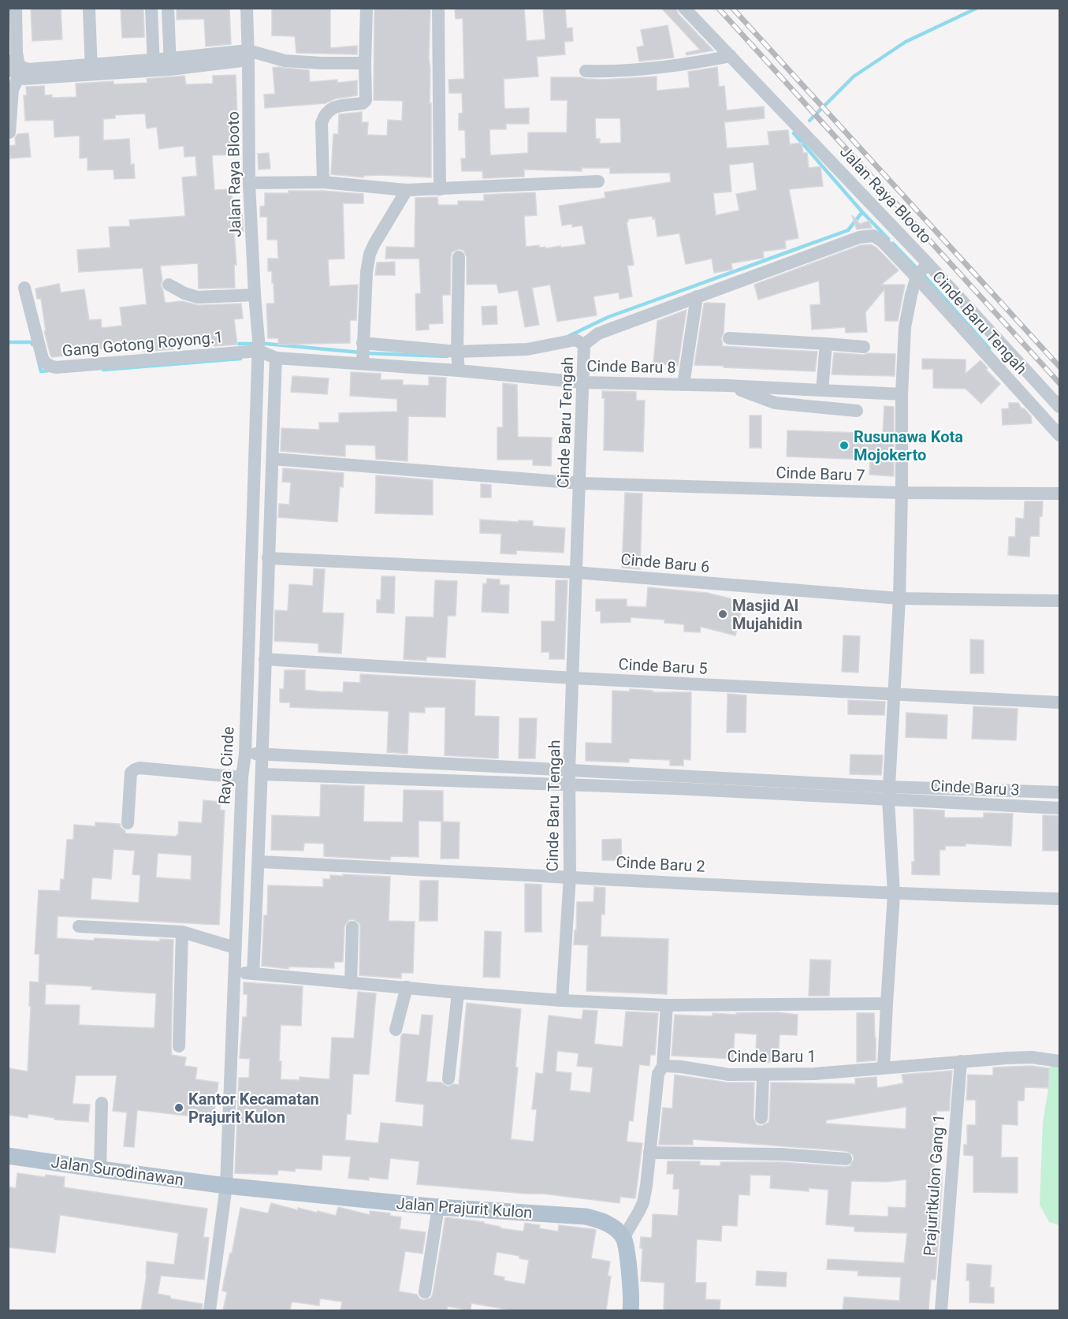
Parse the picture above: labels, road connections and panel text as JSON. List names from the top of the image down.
{
  "streets": {
    "main road": ["Jalan Surodinawan", "Jalan Prajurit Kulon"],
    "street": [
      "Jalan Raya Blooto",
      "Cinde Baru Tengah",
      "Gang Gotong Royong.1",
      "Cinde Baru 8",
      "Cinde Baru 7",
      "Cinde Baru 6",
      "Cinde Baru 5",
      "Raya Cinde",
      "Cinde Baru 3",
      "Cinde Baru 2",
      "Cinde Baru 1",
      "Prajuritkulon Gang 1"
    ]
  },
  "crossings": [
    ["Jalan Raya Blooto", "Cinde Baru Tengah"],
    ["Jalan Raya Blooto", "Gang Gotong Royong.1"],
    ["Jalan Raya Blooto", "Cinde Baru 8"],
    ["Jalan Raya Blooto", "Raya Cinde"],
    ["Cinde Baru Tengah", "Cinde Baru 8"],
    ["Cinde Baru Tengah", "Cinde Baru 7"],
    ["Cinde Baru Tengah", "Cinde Baru 6"],
    ["Cinde Baru Tengah", "Cinde Baru 5"],
    ["Cinde Baru Tengah", "Cinde Baru 2"],
    ["Gang Gotong Royong.1", "Cinde Baru 8"],
    ["Gang Gotong Royong.1", "Raya Cinde"],
    ["Cinde Baru 8", "Raya Cinde"],
    ["Cinde Baru 7", "Raya Cinde"],
    ["Cinde Baru 6", "Raya Cinde"],
    ["Cinde Baru 5", "Raya Cinde"],
    ["Raya Cinde", "Cinde Baru 2"],
    ["Raya Cinde", "Jalan Surodinawan"],
    ["Raya Cinde", "Jalan Prajurit Kulon"],
    ["Cinde Baru 1", "Prajuritkulon Gang 1"],
    ["Jalan Surodinawan", "Jalan Prajurit Kulon"]
  ],
  "places": ["Rusunawa Kota Mojokerto", "Masjid Al Mujahidin", "Kantor Kecamatan Prajurit Kulon"]
}
